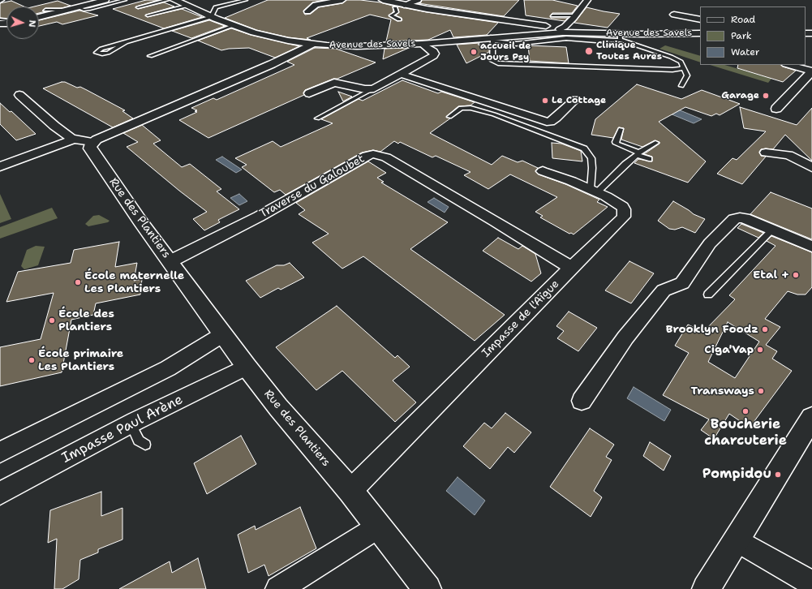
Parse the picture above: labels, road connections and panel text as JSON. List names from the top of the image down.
{
  "streets": {
    "street": [
      "Avenue des Savels",
      "Traverse du Galoubet",
      "Rue des Plantiers",
      "Impasse de l'Aïgue",
      "Impasse Paul Arène"
    ]
  },
  "crossings": [
    ["Traverse du Galoubet", "Rue des Plantiers"],
    ["Traverse du Galoubet", "Impasse de l'Aïgue"],
    ["Rue des Plantiers", "Impasse de l'Aïgue"],
    ["Rue des Plantiers", "Impasse Paul Arène"]
  ],
  "places": [
    "Clinique Toutes Aures",
    "accueil de Jours Psy",
    "Garage",
    "Le Cottage",
    "Etal +",
    "École maternelle Les Plantiers",
    "École des Plantiers",
    "Brooklyn Foodz",
    "Ciga'Vap",
    "École primaire Les Plantiers",
    "Transways",
    "Boucherie charcuterie",
    "Pompidou"
  ],
  "legend": ["Road", "Park", "Water"],
  "north": "right"
}
